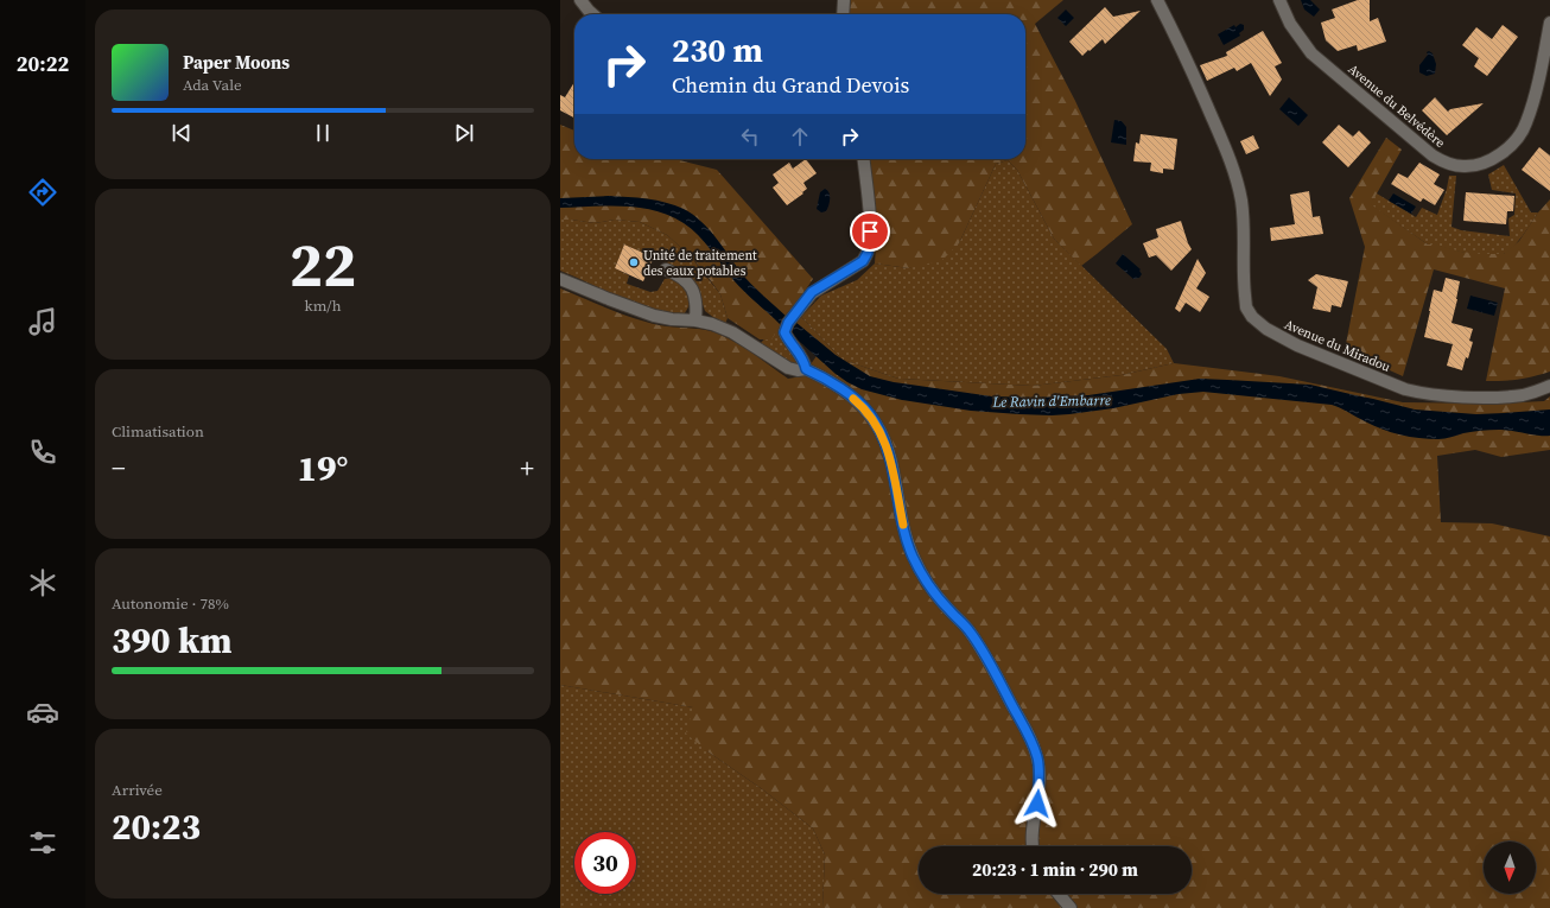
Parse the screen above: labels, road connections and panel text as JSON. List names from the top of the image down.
{
  "streets": {
    "street": ["Avenue du Belvédère", "Avenue du Miradou"]
  },
  "water": ["Le Ravin d'Embarre"],
  "places": ["Unité de traitement des eaux potables"],
  "north": "bottom",
  "page": {
    "tabs": "20:22",
    "turn": ["230 m", "Chemin du Grand Devois"],
    "song": ["Paper Moons", "Ada Vale"],
    "tile": [
      ["22", "km/h"],
      "Climatisation",
      ["Autonomie · 78%", "390 km"],
      ["Arrivée", "20:23"]
    ],
    "heat": ["−", "19°", "+"],
    "limit": "30",
    "trip": "20:23 · 1 min · 290 m"
  }
}
